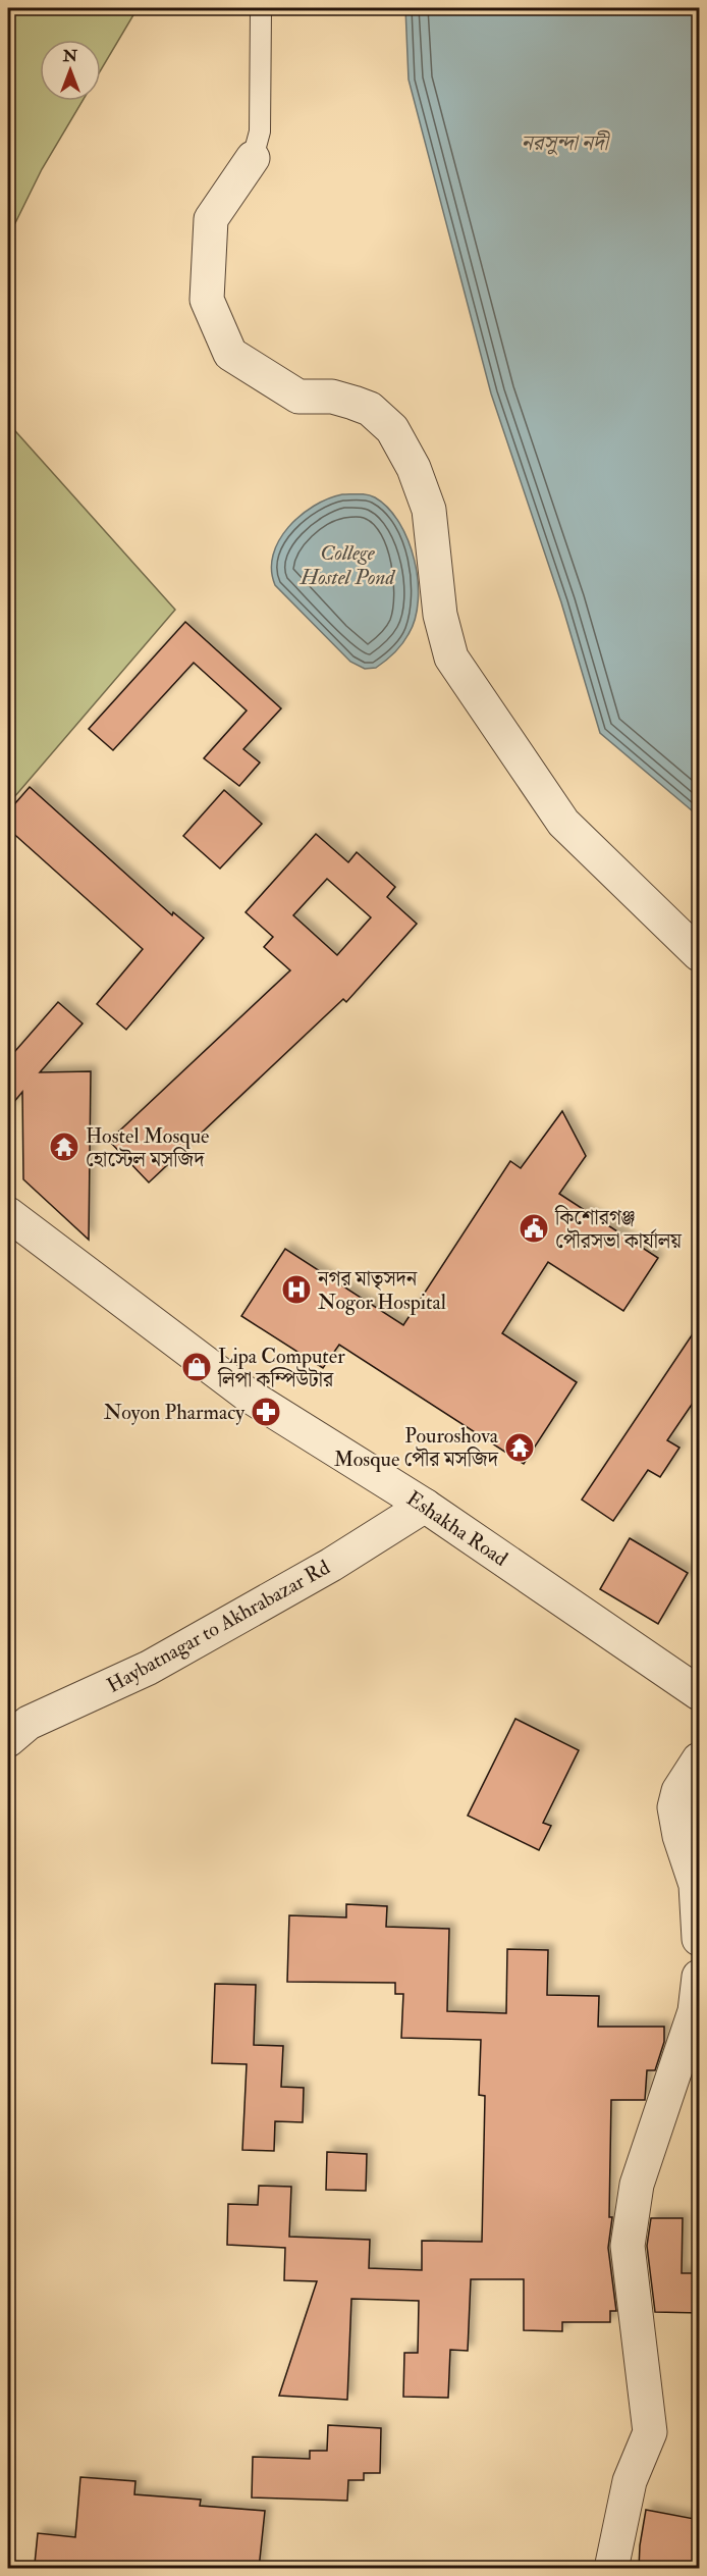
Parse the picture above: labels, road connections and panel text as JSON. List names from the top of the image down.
{
  "streets": {
    "street": ["Eshakha Road", "Haybatnagar to Akhrabazar Rd"]
  },
  "crossings": [
    ["Eshakha Road", "Haybatnagar to Akhrabazar Rd"]
  ],
  "water": ["নরসুন্দা নদী", "College Hostel Pond"],
  "places": {
    "temple": ["Hostel Mosque হোস্টেল মসজিদ", "Pouroshova Mosque পৌর মসজিদ"],
    "public building": ["কিশোরগঞ্জ পৌরসভা কার্যালয়"],
    "hospital": ["নগর মাতৃসদন Nogor Hospital"],
    "shop": ["Lipa Computer লিপা কম্পিউটার"],
    "pharmacy": ["Noyon Pharmacy"]
  },
  "north": "top"
}
